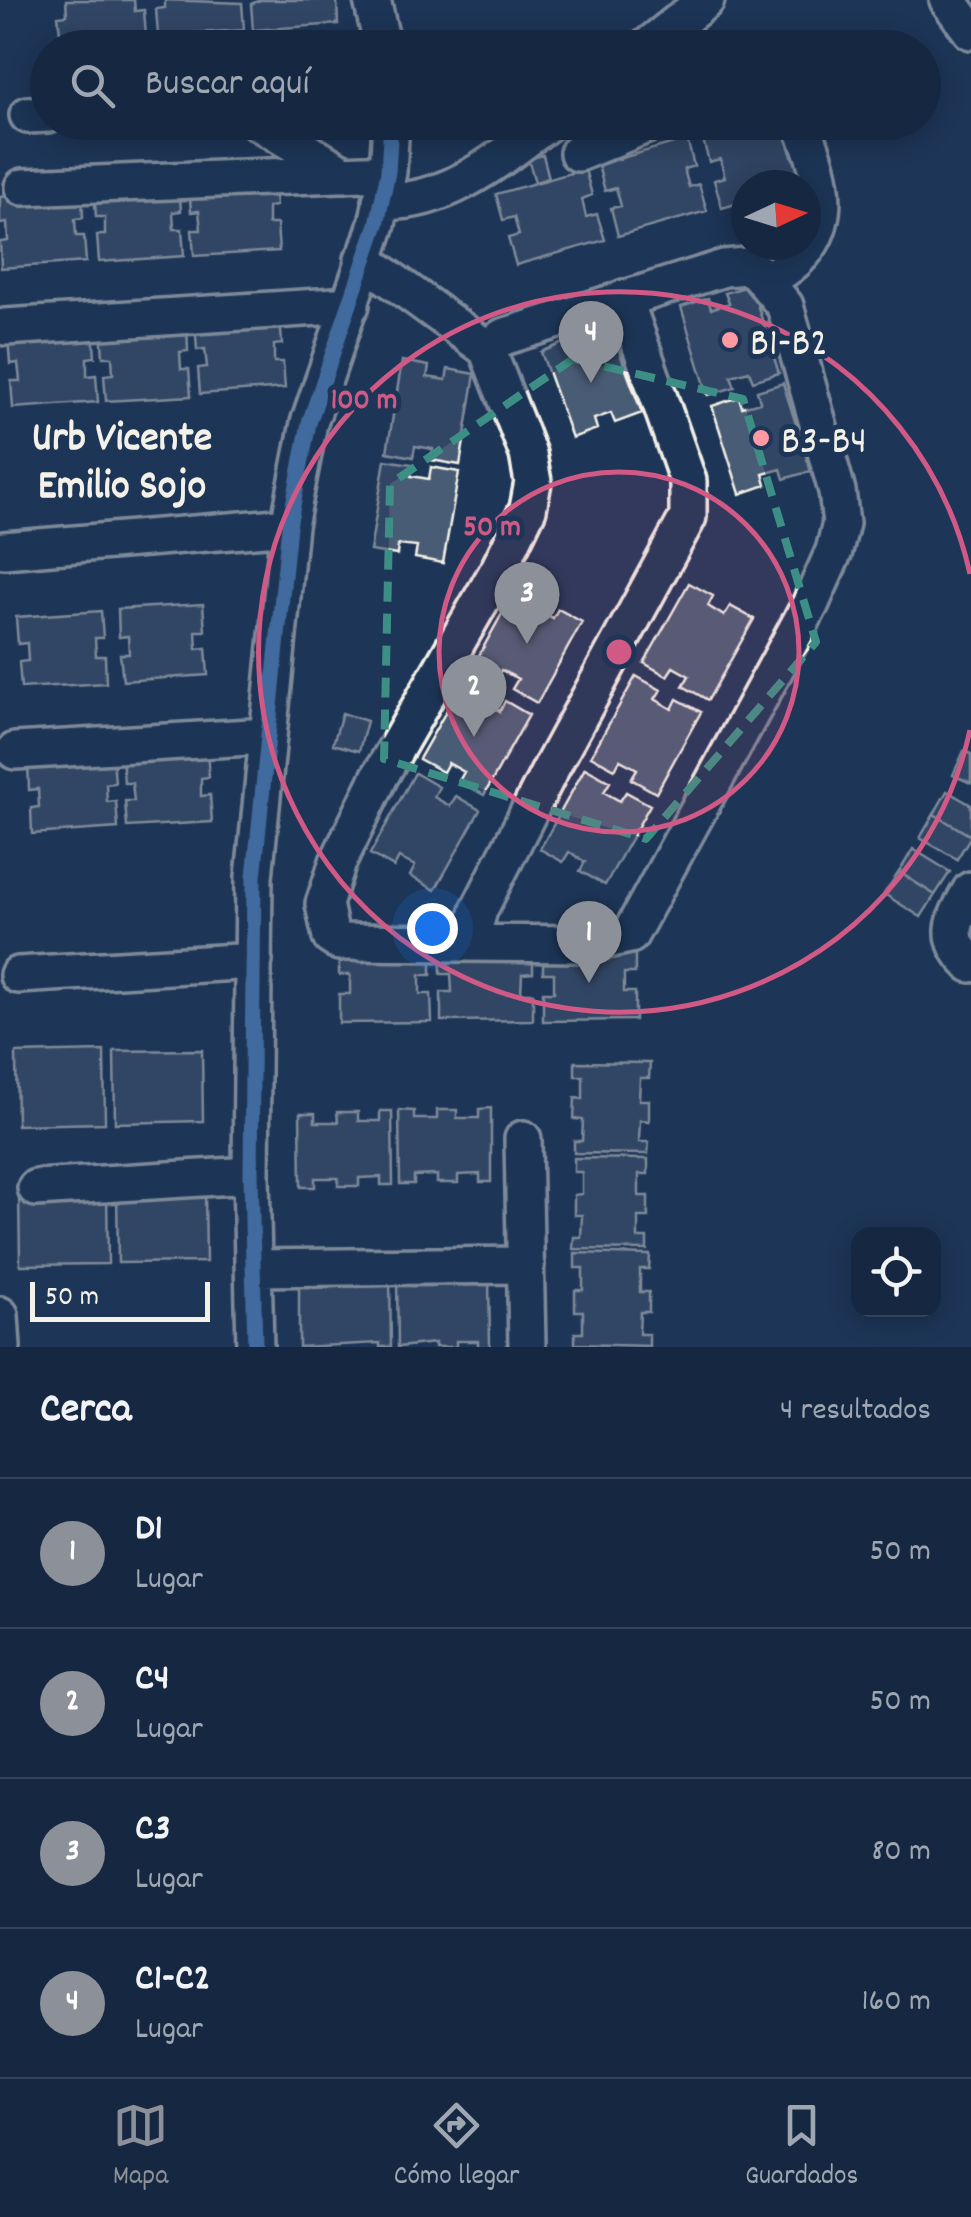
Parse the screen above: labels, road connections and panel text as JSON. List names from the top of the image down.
{
  "districts": ["Urb Vicente Emilio Sojo"],
  "places": ["B1-B2", "B3-B4"],
  "scale_bar": "50 m",
  "north": "right",
  "page": {
    "search": "Buscar aquí",
    "pins": [
      "4",
      "3",
      "2",
      "1"
    ],
    "scale": "50 m",
    "heading": ["Cerca", "4 resultados"],
    "list": [
      {
        "mark": "1",
        "name": "D1",
        "note": "Lugar",
        "value": "50 m"
      },
      {
        "mark": "2",
        "name": "C4",
        "note": "Lugar",
        "value": "50 m"
      },
      {
        "mark": "3",
        "name": "C3",
        "note": "Lugar",
        "value": "80 m"
      },
      {
        "mark": "4",
        "name": "C1-C2",
        "note": "Lugar",
        "value": "160 m"
      }
    ],
    "nav": ["Mapa", "Cómo llegar", "Guardados"]
  },
  "rings": ["100 m", "50 m"]
}
